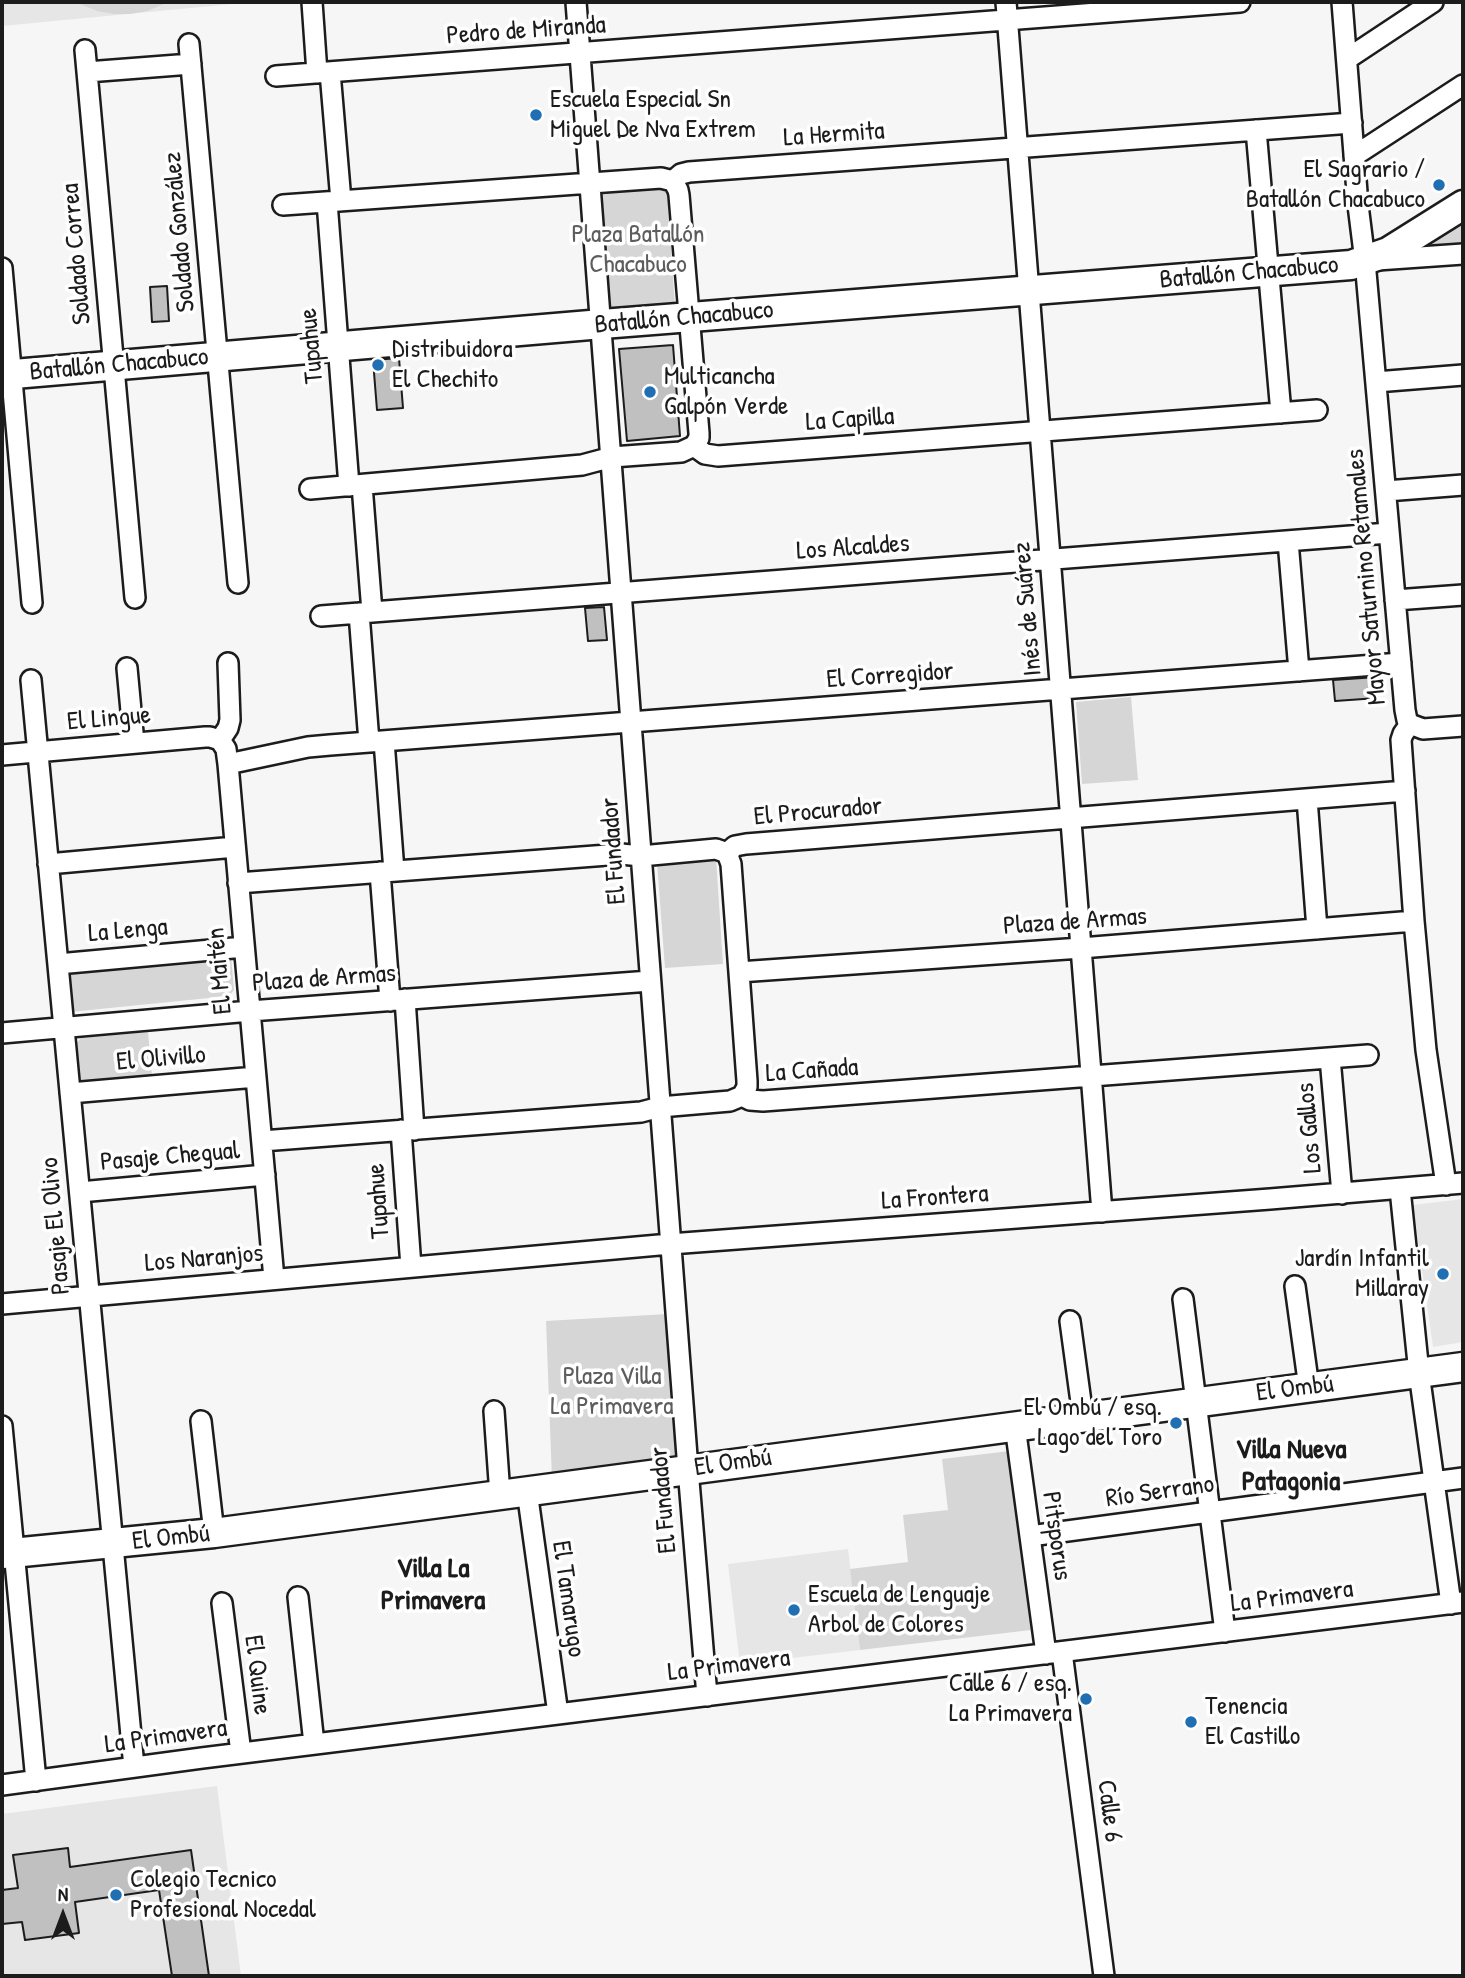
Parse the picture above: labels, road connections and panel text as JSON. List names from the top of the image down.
{
  "streets": {
    "street": [
      "Pedro de Miranda",
      "La Hermita",
      "Soldado González",
      "Soldado Correa",
      "Batallón Chacabuco",
      "Tupahue",
      "La Capilla",
      "Los Alcaldes",
      "Mayor Saturnino Retamales",
      "Inés de Suárez",
      "El Corregidor",
      "El Lingue",
      "El Procurador",
      "El Fundador",
      "Plaza de Armas",
      "La Lenga",
      "El Maitén",
      "El Olivillo",
      "La Cañada",
      "Los Gallos",
      "Pasaje Chegual",
      "La Frontera",
      "Pasaje El Olivo",
      "Los Naranjos",
      "El Ombú",
      "Río Serrano",
      "Pitsporus",
      "La Primavera",
      "El Tamarugo",
      "El Quine",
      "Calle 6"
    ]
  },
  "crossings": [
    ["Pedro de Miranda", "Tupahue"],
    ["Pedro de Miranda", "Inés de Suárez"],
    ["Pedro de Miranda", "El Fundador"],
    ["La Hermita", "Tupahue"],
    ["La Hermita", "Mayor Saturnino Retamales"],
    ["La Hermita", "Inés de Suárez"],
    ["La Hermita", "El Fundador"],
    ["Soldado González", "Soldado Correa"],
    ["Soldado González", "Batallón Chacabuco"],
    ["Soldado Correa", "Batallón Chacabuco"],
    ["Batallón Chacabuco", "Tupahue"],
    ["Batallón Chacabuco", "Mayor Saturnino Retamales"],
    ["Batallón Chacabuco", "Inés de Suárez"],
    ["Batallón Chacabuco", "El Fundador"],
    ["Tupahue", "La Capilla"],
    ["Tupahue", "Los Alcaldes"],
    ["Tupahue", "El Corregidor"],
    ["Tupahue", "El Procurador"],
    ["Tupahue", "Plaza de Armas"],
    ["Tupahue", "La Cañada"],
    ["Tupahue", "La Frontera"],
    ["Tupahue", "Los Naranjos"],
    ["La Capilla", "Inés de Suárez"],
    ["La Capilla", "El Fundador"],
    ["Los Alcaldes", "Mayor Saturnino Retamales"],
    ["Los Alcaldes", "Inés de Suárez"],
    ["Los Alcaldes", "El Fundador"],
    ["Mayor Saturnino Retamales", "El Corregidor"],
    ["Mayor Saturnino Retamales", "El Procurador"],
    ["Mayor Saturnino Retamales", "Plaza de Armas"],
    ["Mayor Saturnino Retamales", "La Frontera"],
    ["Inés de Suárez", "El Corregidor"],
    ["Inés de Suárez", "El Procurador"],
    ["Inés de Suárez", "Plaza de Armas"],
    ["Inés de Suárez", "La Cañada"],
    ["Inés de Suárez", "La Frontera"],
    ["El Corregidor", "El Fundador"],
    ["El Lingue", "El Maitén"],
    ["El Lingue", "Pasaje El Olivo"],
    ["El Procurador", "El Fundador"],
    ["El Procurador", "El Maitén"],
    ["El Fundador", "Plaza de Armas"],
    ["El Fundador", "La Cañada"],
    ["El Fundador", "La Frontera"],
    ["El Fundador", "El Ombú"],
    ["El Fundador", "La Primavera"],
    ["Plaza de Armas", "El Maitén"],
    ["Plaza de Armas", "Pasaje El Olivo"],
    ["La Lenga", "El Maitén"],
    ["La Lenga", "Pasaje El Olivo"],
    ["El Maitén", "El Olivillo"],
    ["El Maitén", "La Cañada"],
    ["El Maitén", "Pasaje Chegual"],
    ["El Maitén", "Los Naranjos"],
    ["El Olivillo", "Pasaje El Olivo"],
    ["La Cañada", "Los Gallos"],
    ["Los Gallos", "La Frontera"],
    ["Pasaje Chegual", "Pasaje El Olivo"],
    ["La Frontera", "Los Naranjos"],
    ["Pasaje El Olivo", "Los Naranjos"],
    ["Pasaje El Olivo", "El Ombú"],
    ["Pasaje El Olivo", "La Primavera"],
    ["El Ombú", "Pitsporus"],
    ["El Ombú", "El Tamarugo"],
    ["Río Serrano", "Pitsporus"],
    ["Pitsporus", "La Primavera"],
    ["Pitsporus", "Calle 6"],
    ["La Primavera", "El Tamarugo"],
    ["La Primavera", "El Quine"],
    ["La Primavera", "Calle 6"]
  ],
  "districts": ["Villa Nueva Patagonia", "Villa La Primavera"],
  "parks": ["Plaza Batallón Chacabuco", "Plaza Villa La Primavera"],
  "places": [
    "Escuela Especial Sn Miguel De Nva Extrem",
    "El Sagrario / Batallón Chacabuco",
    "Distribuidora El Chechito",
    "Multicancha Galpón Verde",
    "Jardín Infantil Millaray",
    "El Ombú / esq. Lago del Toro",
    "Escuela de Lenguaje Arbol de Colores",
    "Calle 6 / esq. La Primavera",
    "Tenencia El Castillo",
    "Colegio Tecnico Profesional Nocedal"
  ],
  "north": "top"
}
